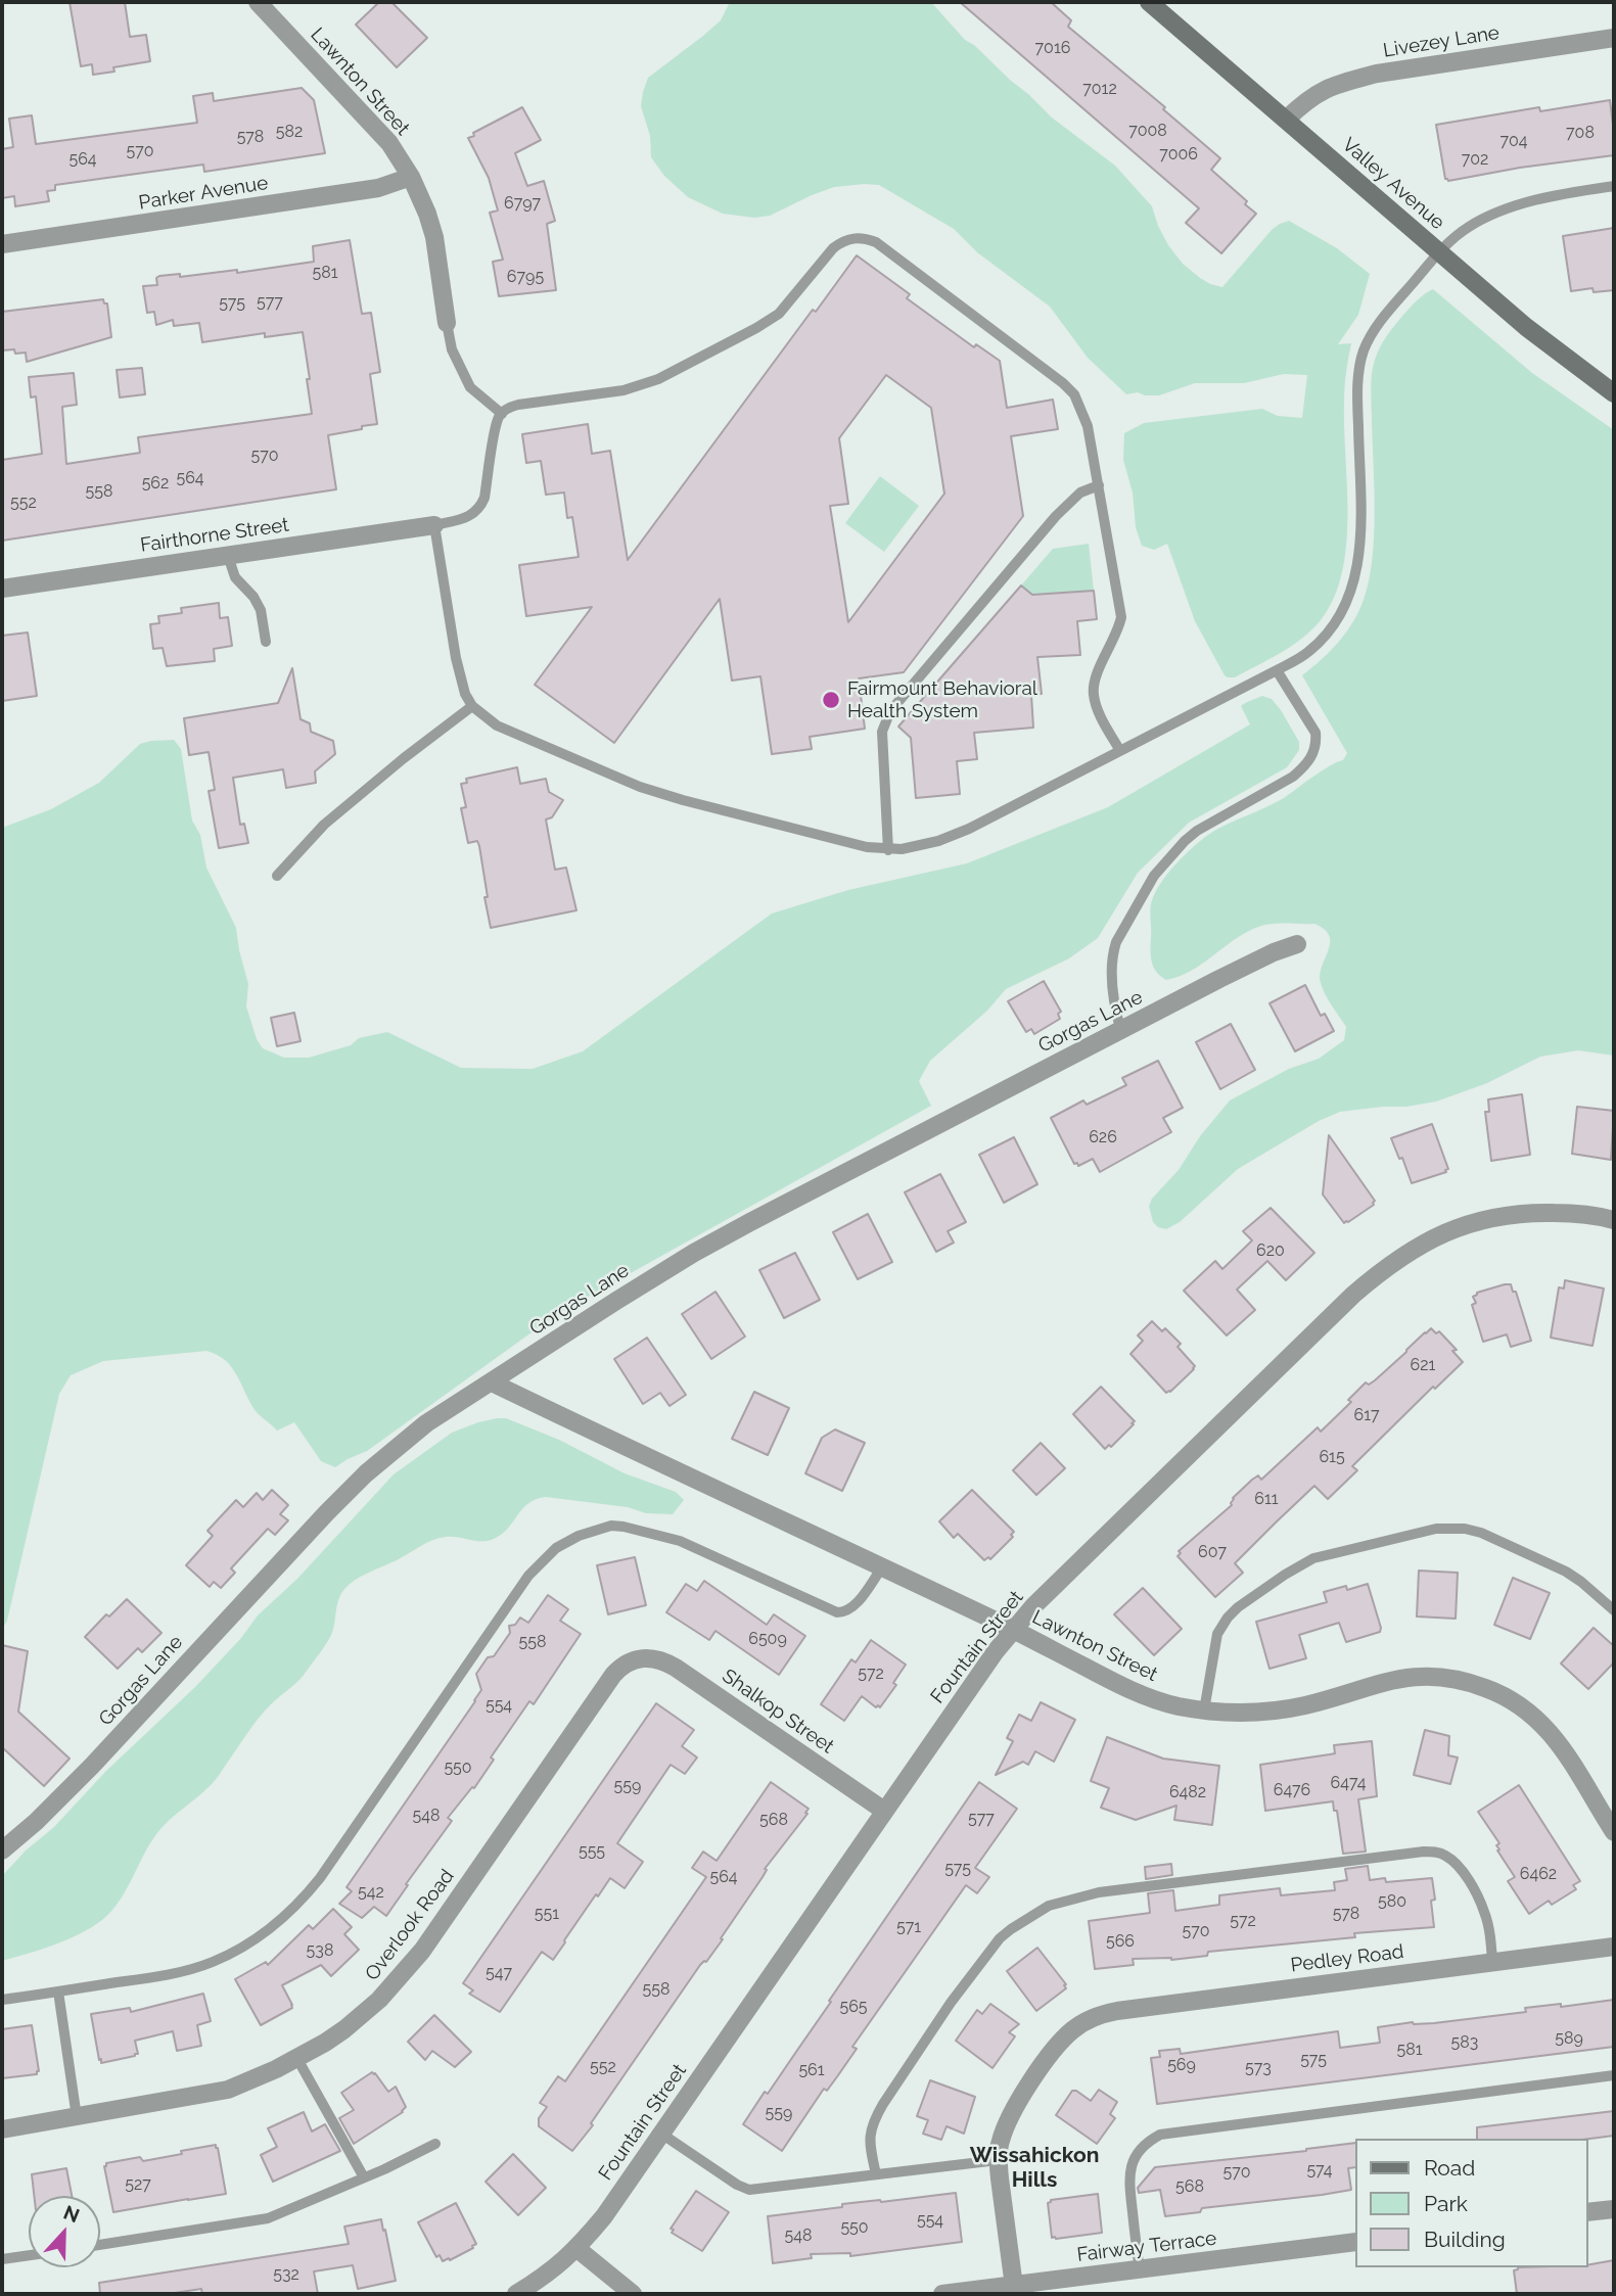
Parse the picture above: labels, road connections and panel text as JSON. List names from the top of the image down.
{
  "streets": {
    "street": [
      "Livezey Lane",
      "Lawnton Street",
      "Valley Avenue",
      "Parker Avenue",
      "Fairthorne Street",
      "Gorgas Lane",
      "Fountain Street",
      "Shalkop Street",
      "Overlook Road",
      "Pedley Road",
      "Fairway Terrace"
    ]
  },
  "crossings": [
    ["Livezey Lane", "Valley Avenue"],
    ["Lawnton Street", "Parker Avenue"],
    ["Lawnton Street", "Gorgas Lane"],
    ["Lawnton Street", "Fountain Street"],
    ["Fountain Street", "Shalkop Street"],
    ["Shalkop Street", "Overlook Road"]
  ],
  "districts": ["Wissahickon Hills"],
  "places": ["Fairmount Behavioral Health System"],
  "house_numbers": [
    "7016",
    "7012",
    "7008",
    "582",
    "708",
    "578",
    "704",
    "570",
    "7006",
    "564",
    "702",
    "6797",
    "581",
    "6795",
    "577",
    "575",
    "570",
    "564",
    "562",
    "558",
    "552",
    "626",
    "620",
    "621",
    "617",
    "615",
    "611",
    "607",
    "6509",
    "558",
    "572",
    "554",
    "550",
    "6474",
    "559",
    "6476",
    "6482",
    "548",
    "577",
    "568",
    "555",
    "575",
    "6462",
    "564",
    "542",
    "580",
    "551",
    "578",
    "572",
    "571",
    "570",
    "566",
    "538",
    "547",
    "558",
    "565",
    "589",
    "583",
    "581",
    "575",
    "569",
    "552",
    "573",
    "561",
    "559",
    "574",
    "570",
    "527",
    "568",
    "554",
    "550",
    "548",
    "532"
  ],
  "legend": ["Road", "Park", "Building"],
  "north": "top"
}
